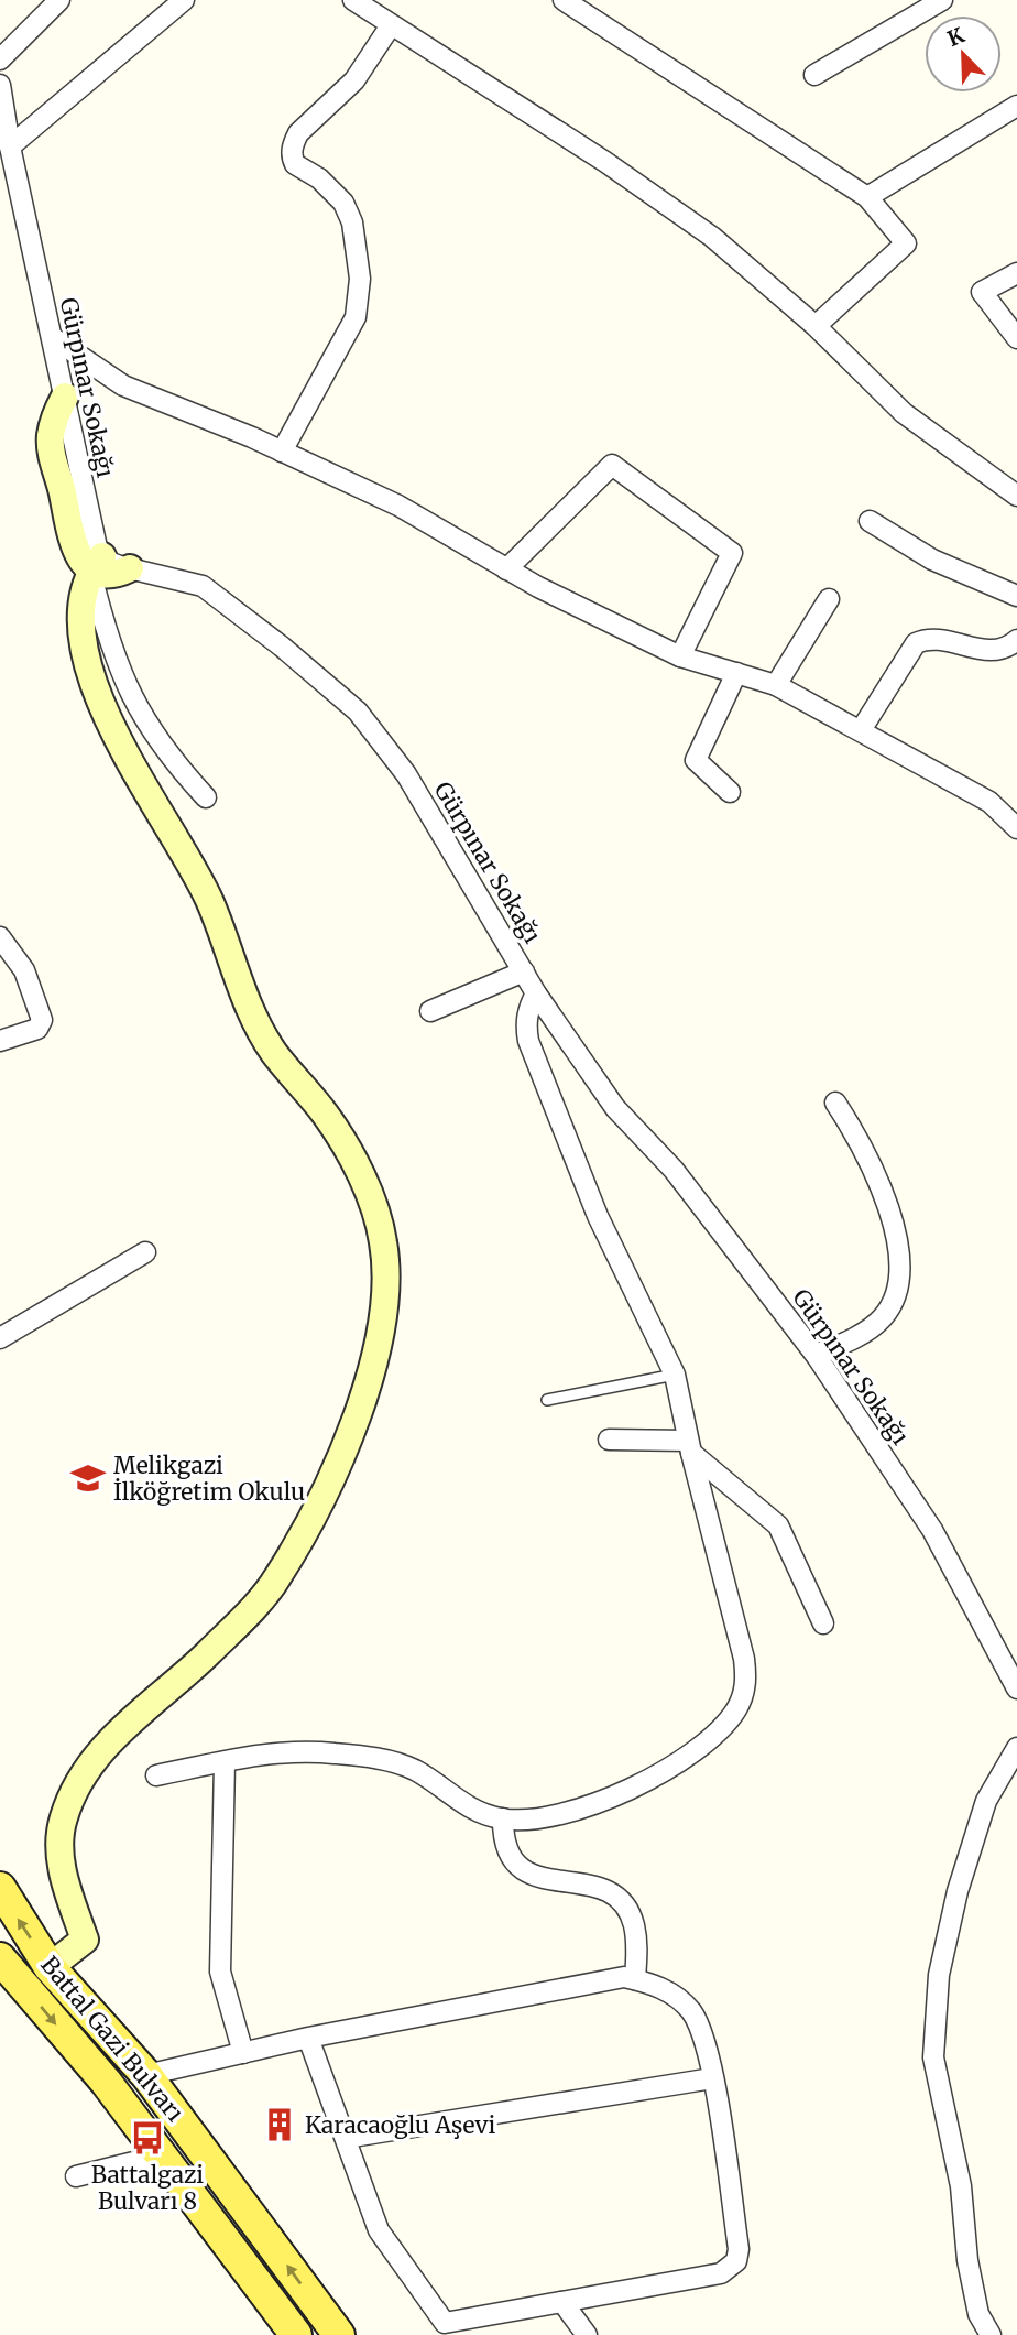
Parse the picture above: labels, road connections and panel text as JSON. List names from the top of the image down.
{
  "streets": {
    "main road": ["Battal Gazi Bulvarı"],
    "street": ["Gürpınar Sokağı"]
  },
  "places": {
    "school or university": ["Melikgazi İlköğretim Okulu"],
    "building": ["Karacaoğlu Aşevi"],
    "bus stop": ["Battalgazi Bulvarı 8"]
  },
  "north": "top left"
}
